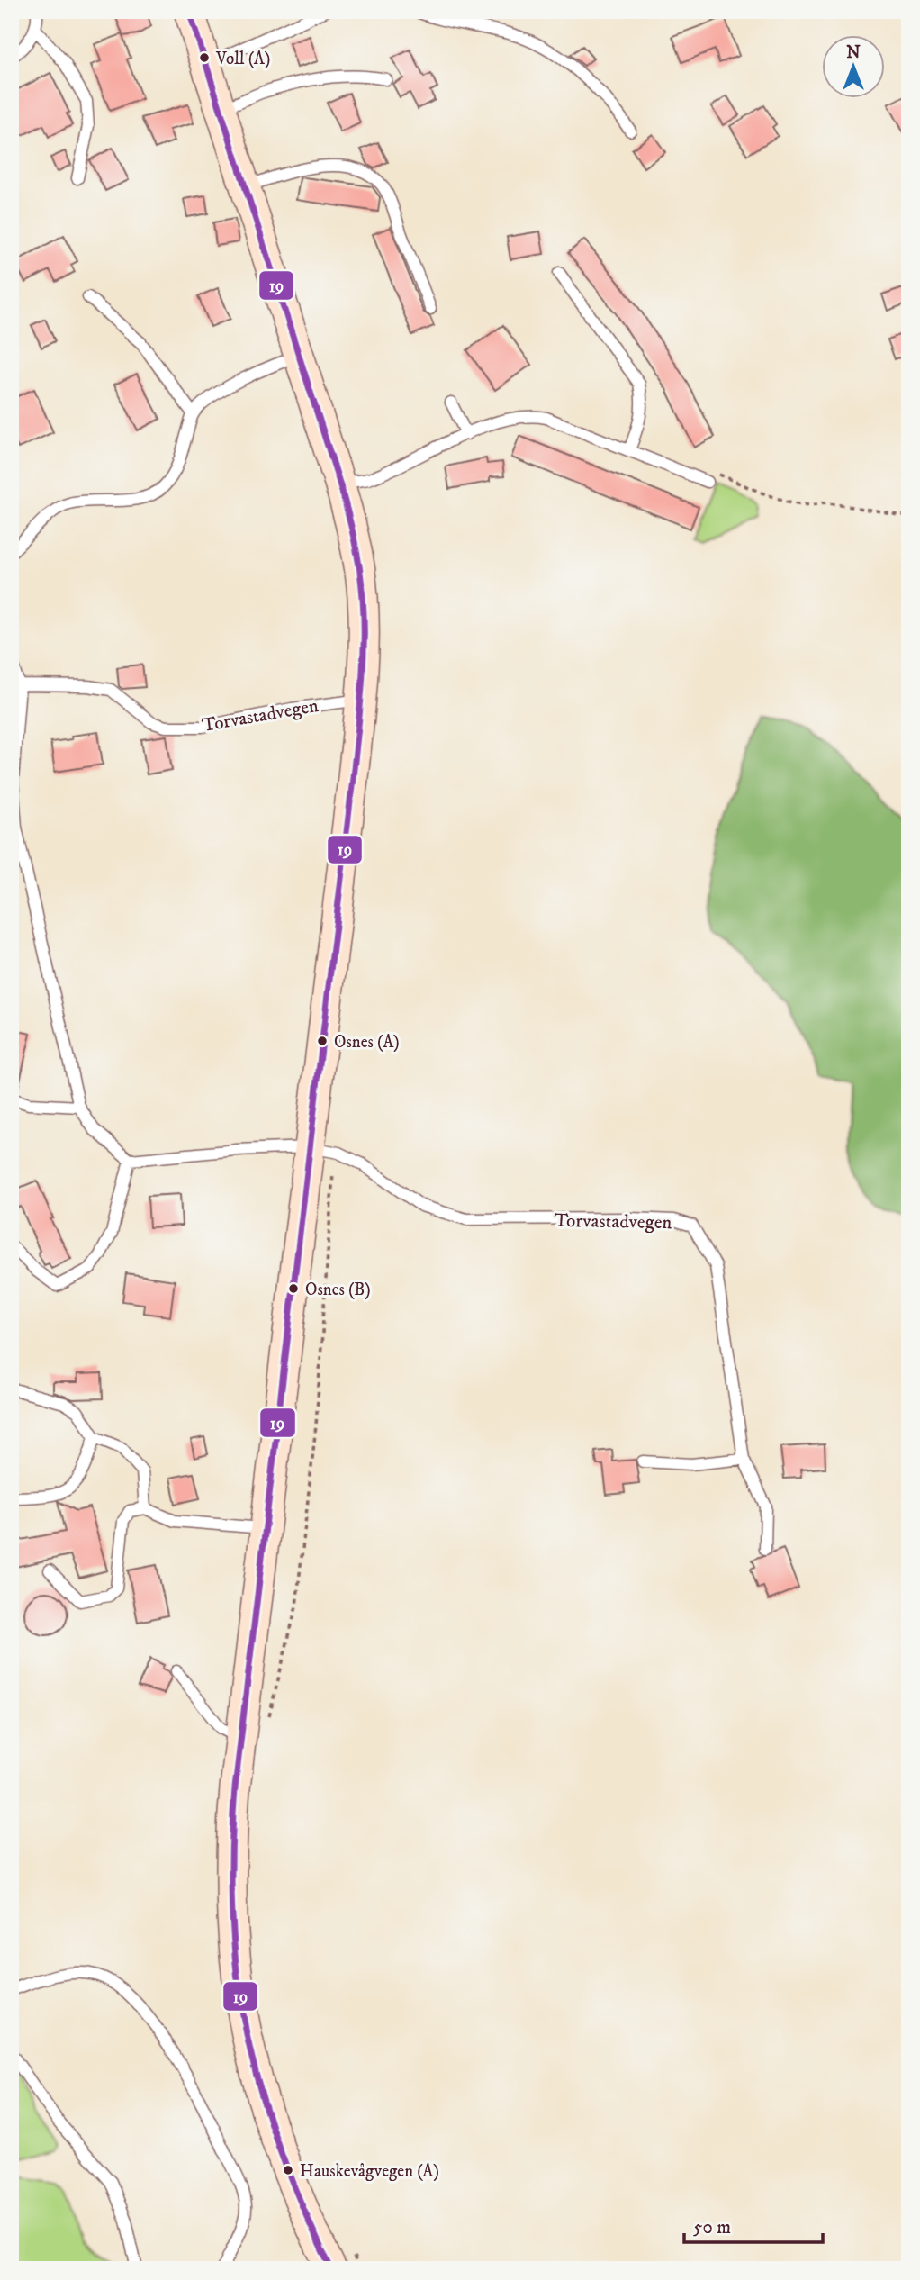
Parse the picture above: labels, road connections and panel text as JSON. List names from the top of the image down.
{
  "streets": {
    "lane": ["Torvastadvegen"]
  },
  "places": [
    "Voll (A)",
    "Osnes (A)",
    "Osnes (B)",
    "Hauskevågvegen (A)"
  ],
  "lines": ["transit line 19"],
  "scale_bar": "50 m",
  "north": "top"
}
